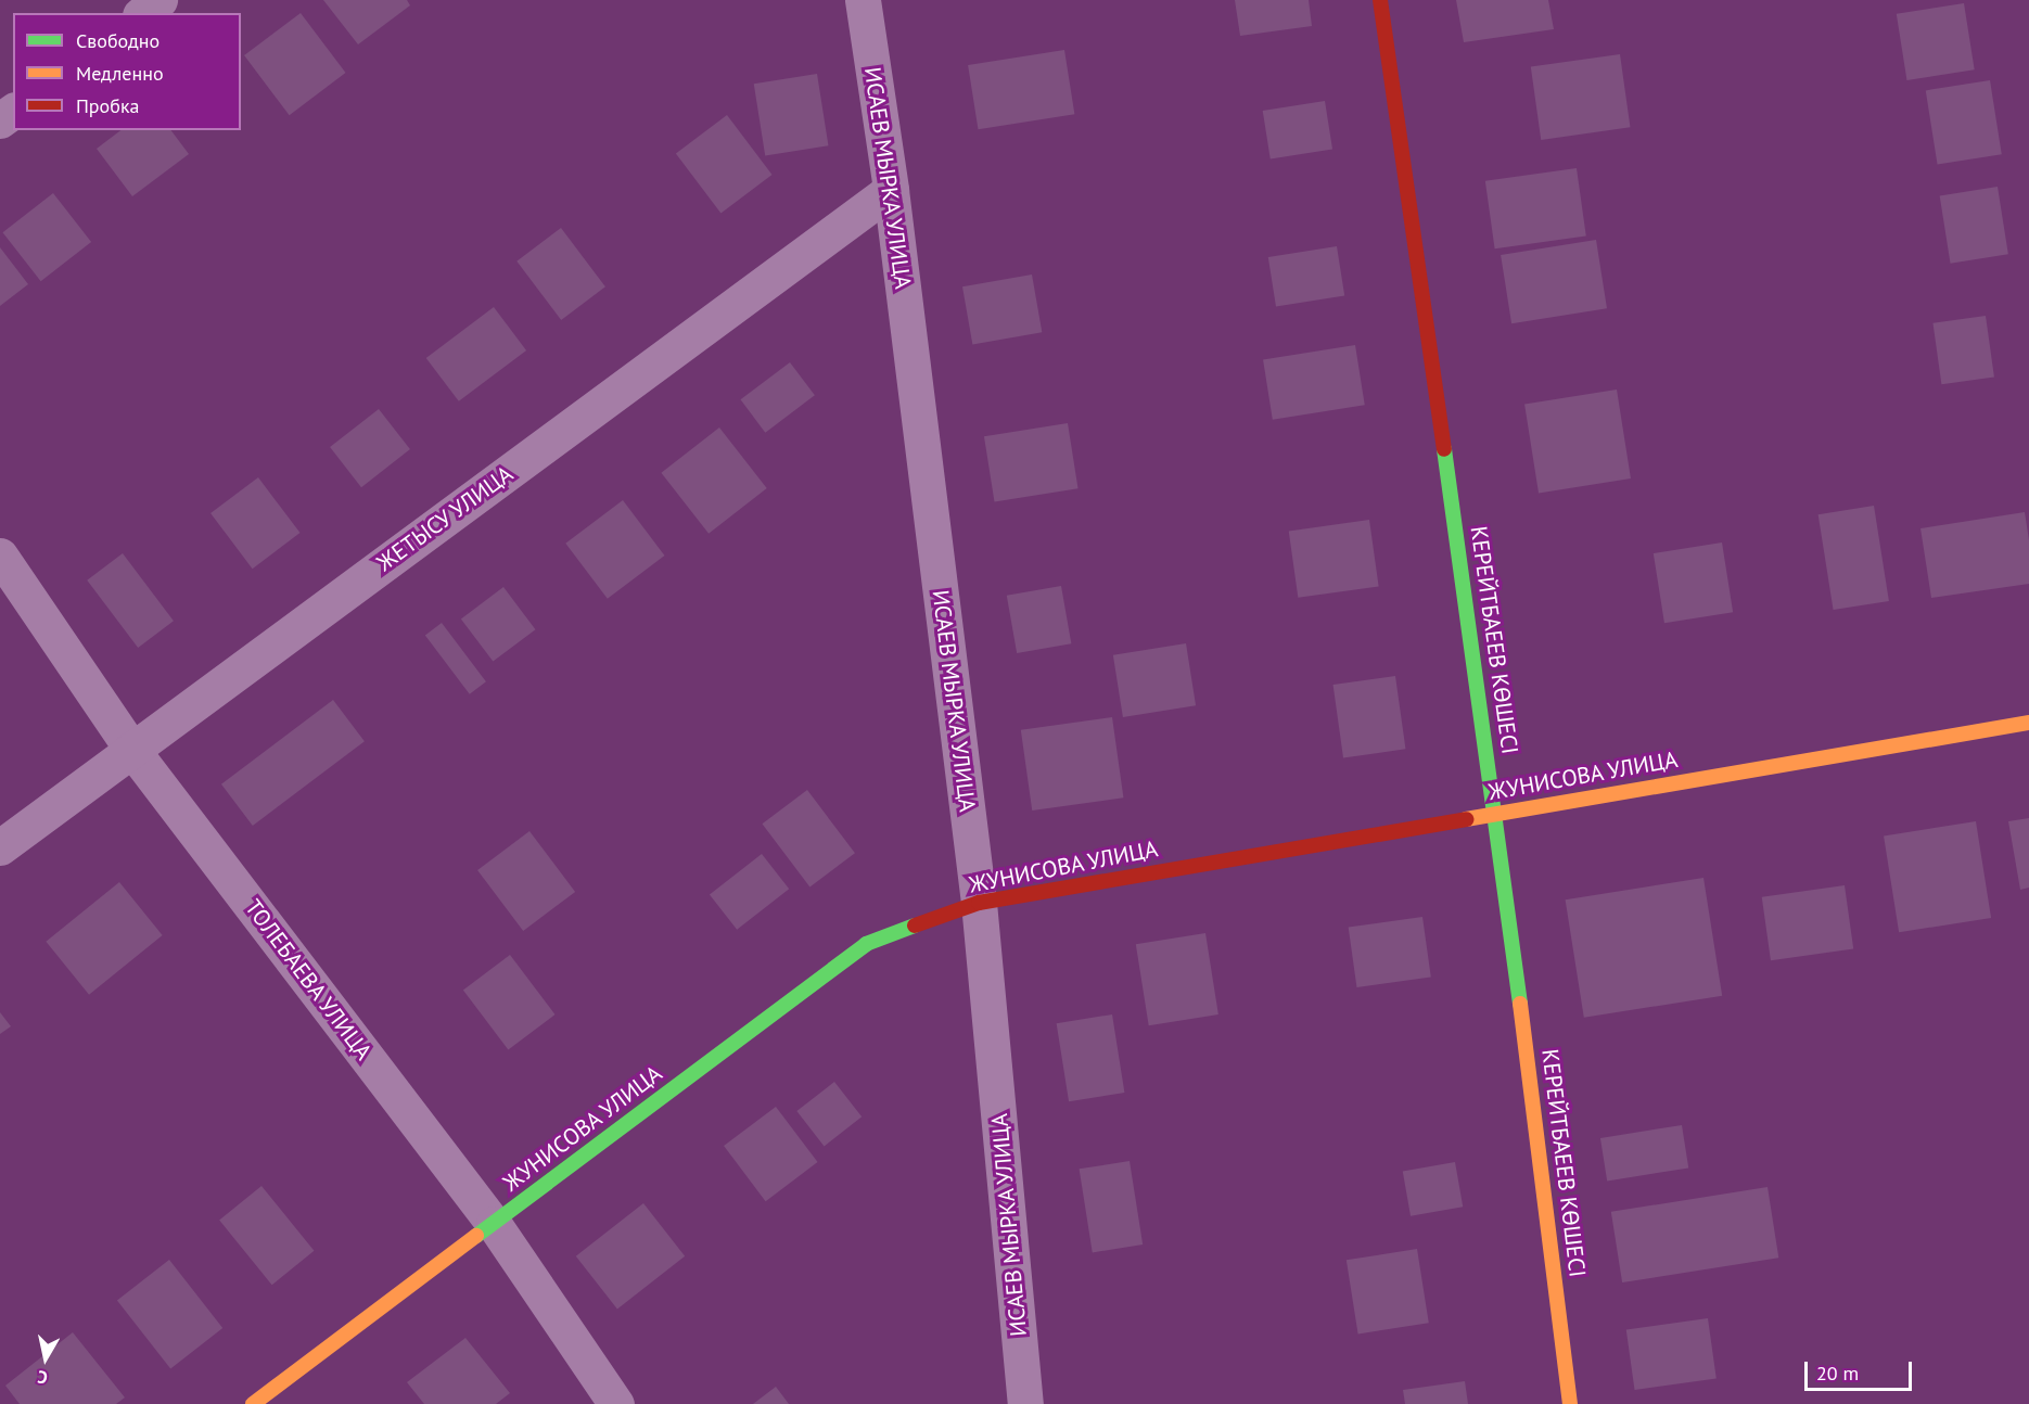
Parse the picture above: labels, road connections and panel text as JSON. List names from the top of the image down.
{
  "streets": {
    "street": [
      "ИСАЕВ МЫРКА УЛИЦА",
      "ЖЕТЫСУ УЛИЦА",
      "КЕРЕЙТБАЕЕВ КӨШЕСІ",
      "ЖУНИСОВА УЛИЦА",
      "ТОЛЕБАЕВА УЛИЦА"
    ]
  },
  "crossings": [
    ["ИСАЕВ МЫРКА УЛИЦА", "ЖЕТЫСУ УЛИЦА"],
    ["ИСАЕВ МЫРКА УЛИЦА", "ЖУНИСОВА УЛИЦА"],
    ["ЖЕТЫСУ УЛИЦА", "ТОЛЕБАЕВА УЛИЦА"],
    ["КЕРЕЙТБАЕЕВ КӨШЕСІ", "ЖУНИСОВА УЛИЦА"],
    ["ЖУНИСОВА УЛИЦА", "ТОЛЕБАЕВА УЛИЦА"]
  ],
  "legend": ["Свободно", "Медленно", "Пробка"],
  "scale_bar": "20 m",
  "north": "bottom"
}
